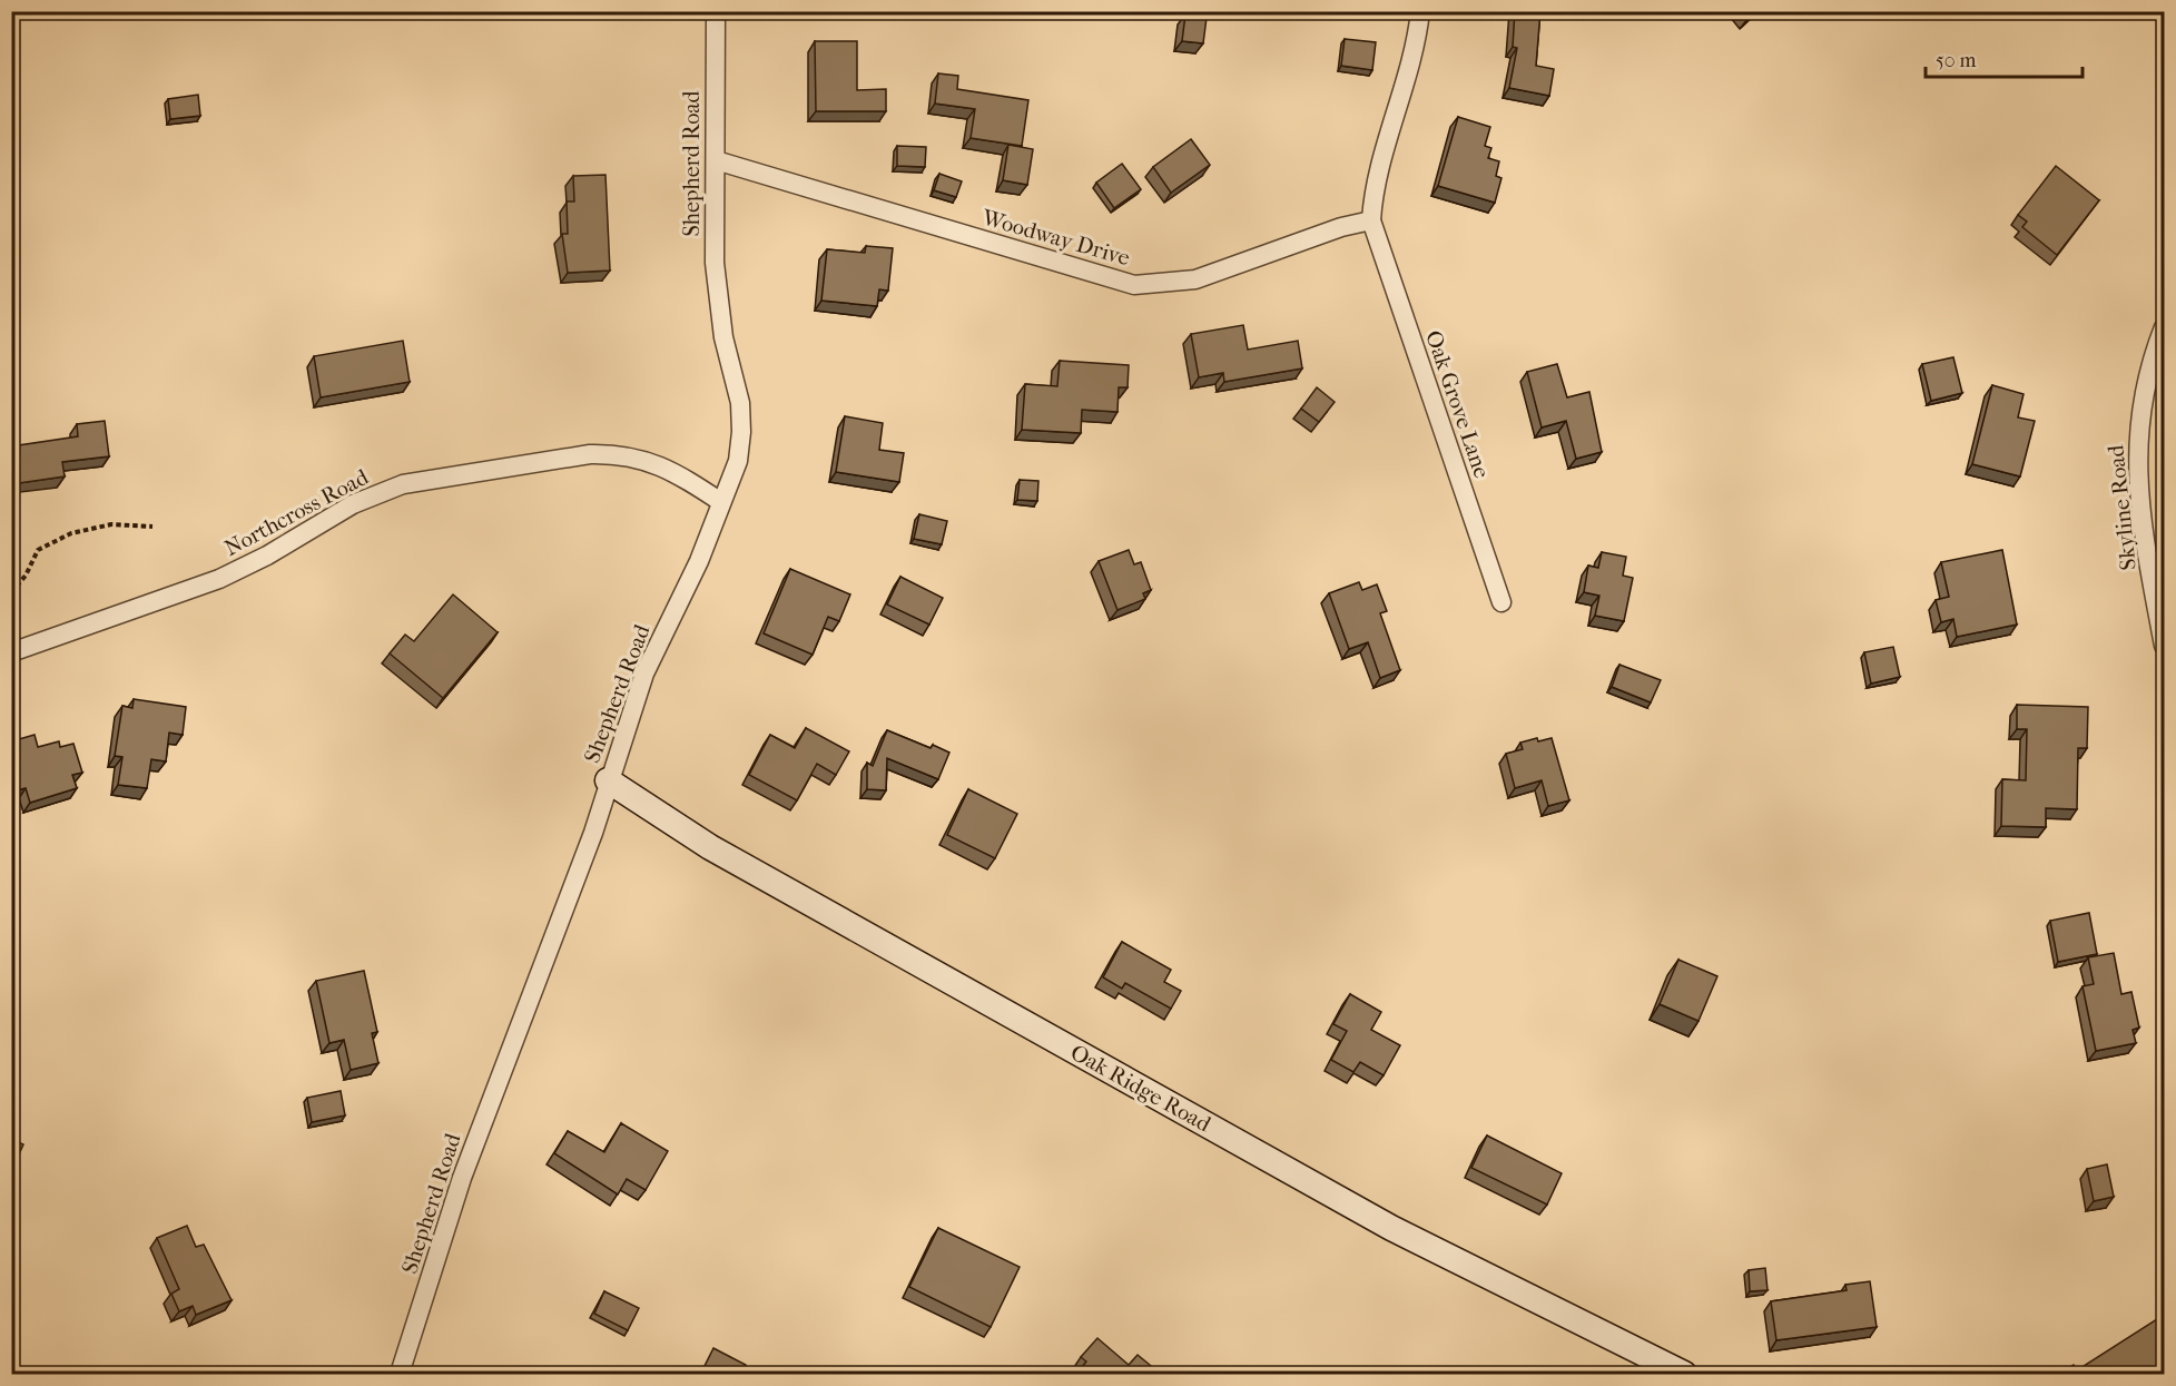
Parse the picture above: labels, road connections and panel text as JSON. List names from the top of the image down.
{
  "streets": {
    "street": [
      "Shepherd Road",
      "Woodway Drive",
      "Oak Grove Lane",
      "Skyline Road",
      "Northcross Road",
      "Oak Ridge Road"
    ]
  },
  "crossings": [
    ["Shepherd Road", "Woodway Drive"],
    ["Shepherd Road", "Northcross Road"],
    ["Shepherd Road", "Oak Ridge Road"],
    ["Woodway Drive", "Oak Grove Lane"]
  ],
  "scale_bar": "50 m"
}
